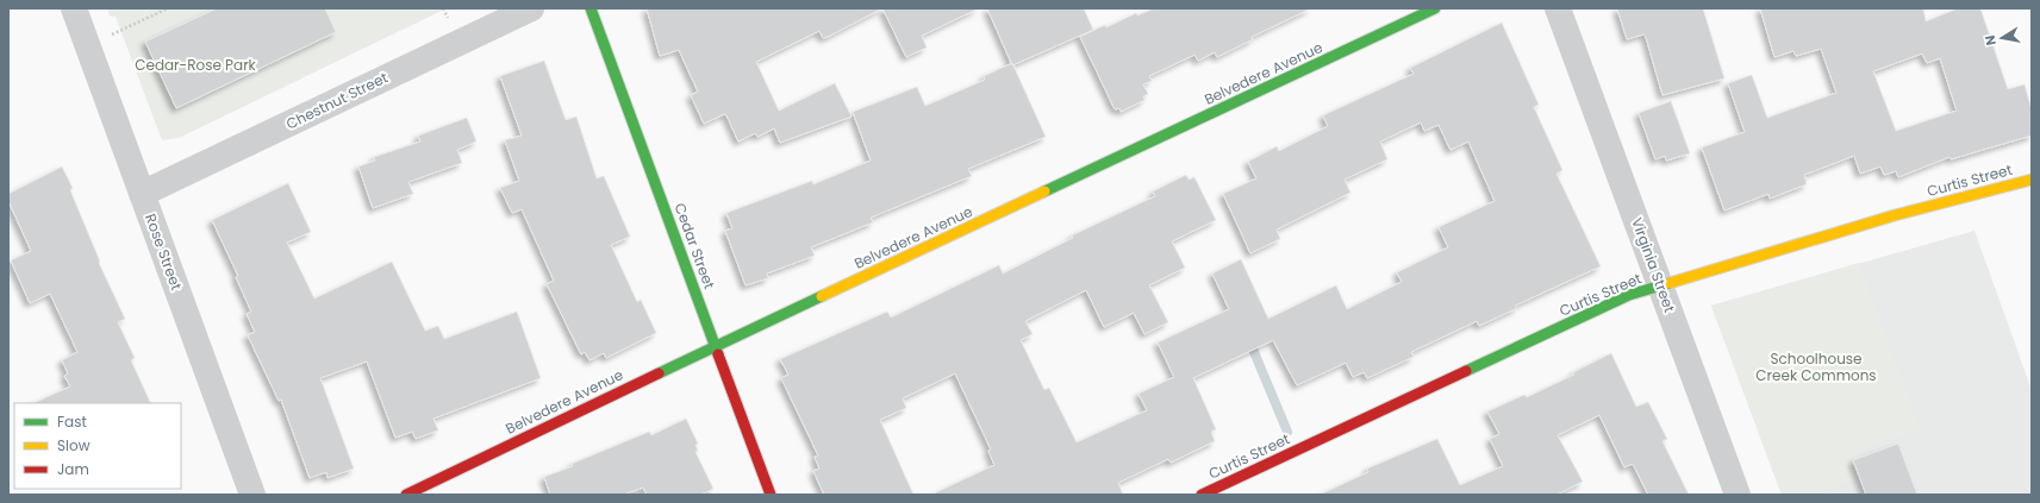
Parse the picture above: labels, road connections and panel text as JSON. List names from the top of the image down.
{
  "streets": {
    "street": [
      "Belvedere Avenue",
      "Chestnut Street",
      "Curtis Street",
      "Cedar Street",
      "Rose Street",
      "Virginia Street"
    ]
  },
  "crossings": [
    ["Belvedere Avenue", "Cedar Street"],
    ["Chestnut Street", "Rose Street"],
    ["Curtis Street", "Virginia Street"]
  ],
  "parks": ["Cedar-Rose Park", "Schoolhouse Creek Commons"],
  "legend": ["Fast", "Slow", "Jam"],
  "north": "left"
}
